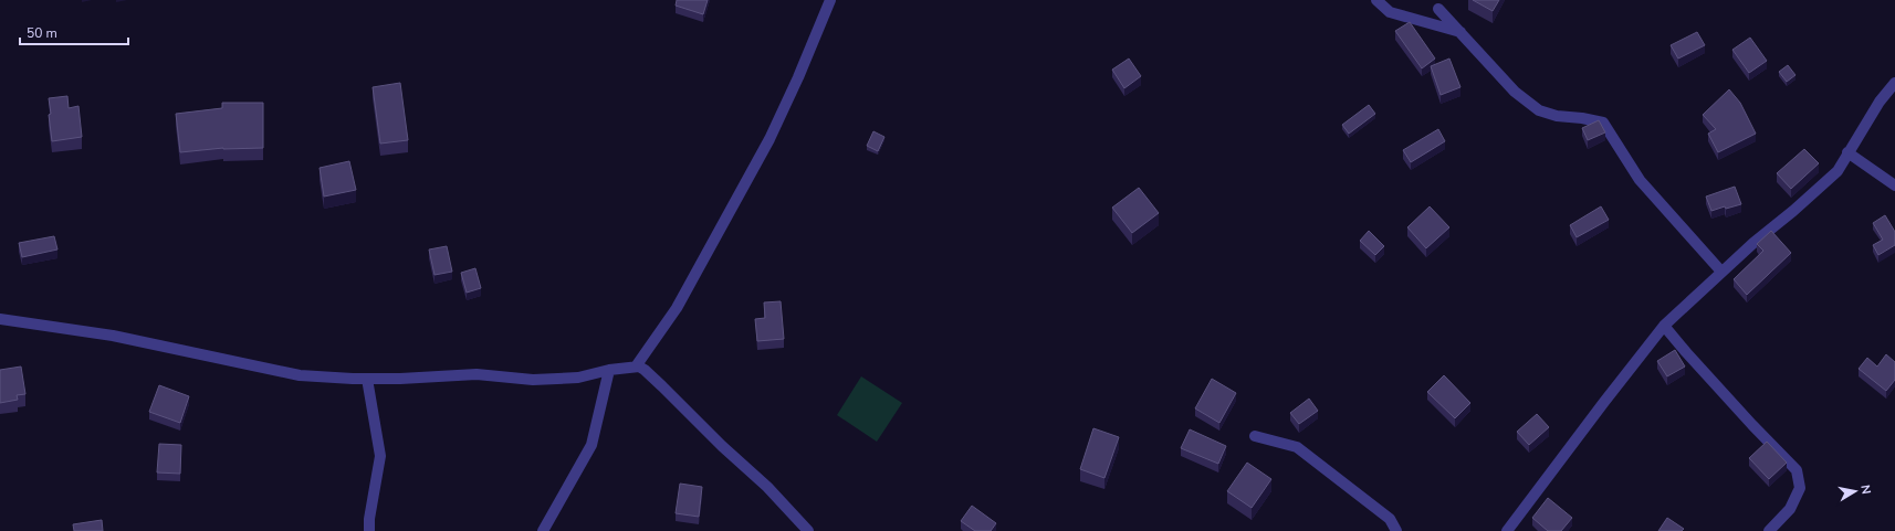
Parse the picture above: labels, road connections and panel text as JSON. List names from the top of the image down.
{
  "scale_bar": "50 m",
  "north": "right"
}
